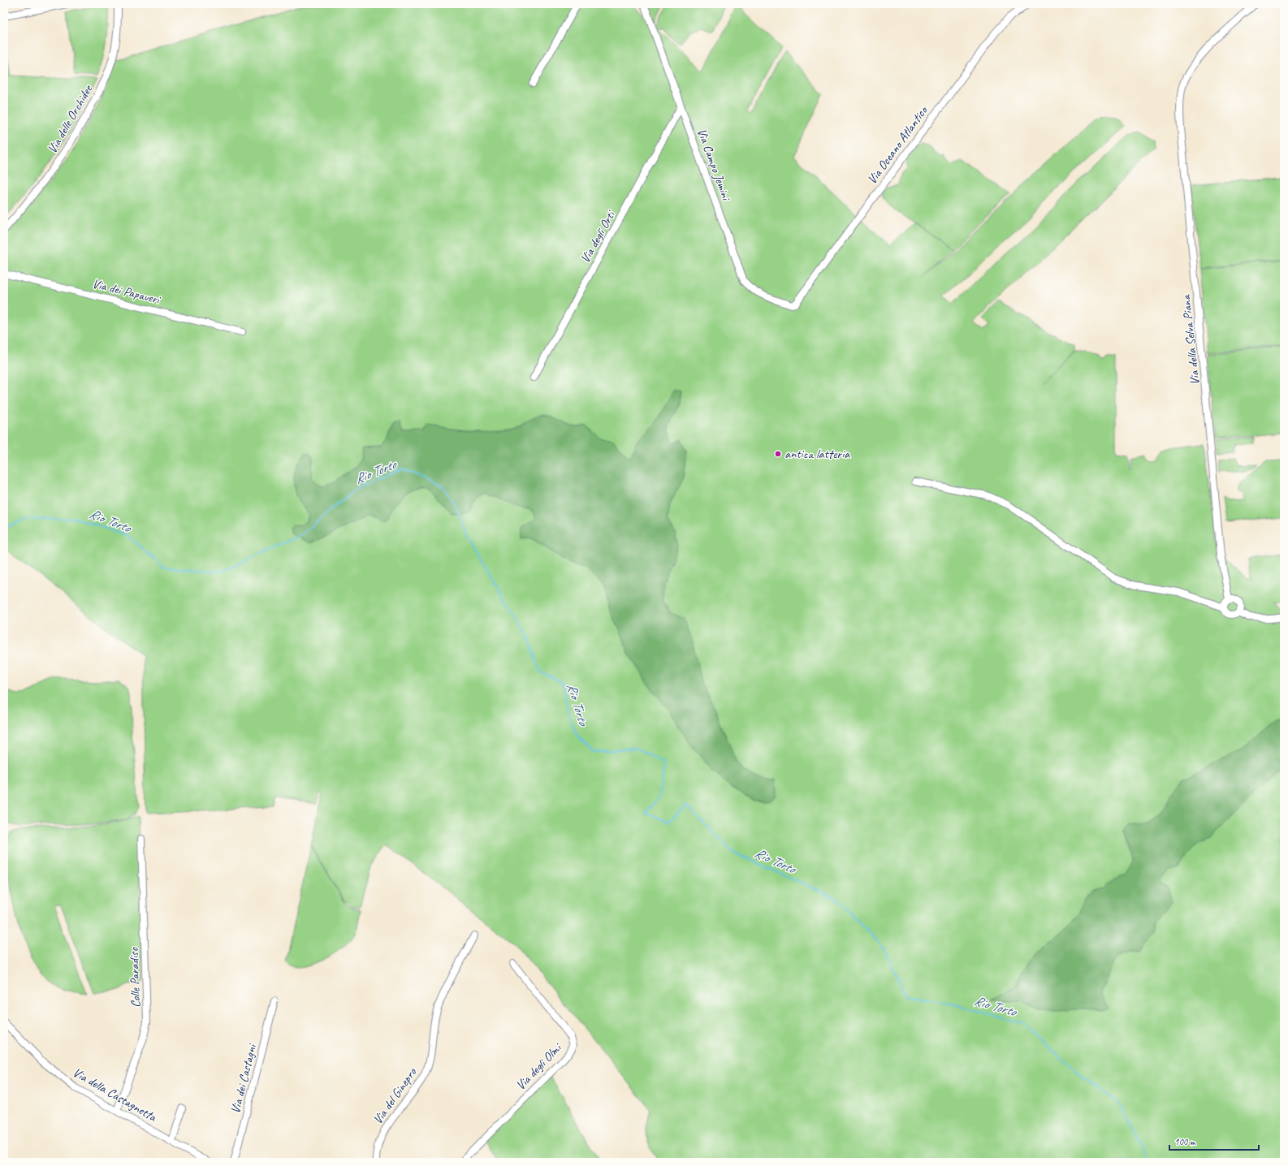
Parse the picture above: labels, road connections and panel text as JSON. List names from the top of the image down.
{
  "streets": {
    "street": [
      "Via delle Orchidee",
      "Via Oceano Atlantico",
      "Via Campo Jemini",
      "Via degli Orti",
      "Via dei Papaveri",
      "Via della Selva Piana",
      "Colle Paradiso",
      "Via degli Olmi",
      "Via dei Castagni",
      "Via della Castagnetta",
      "Via del Ginepro"
    ]
  },
  "crossings": [
    ["Via Oceano Atlantico", "Via Campo Jemini"],
    ["Via Campo Jemini", "Via degli Orti"],
    ["Colle Paradiso", "Via della Castagnetta"]
  ],
  "water": ["Rio Torto"],
  "places": ["antica latteria"],
  "scale_bar": "100 m"
}
